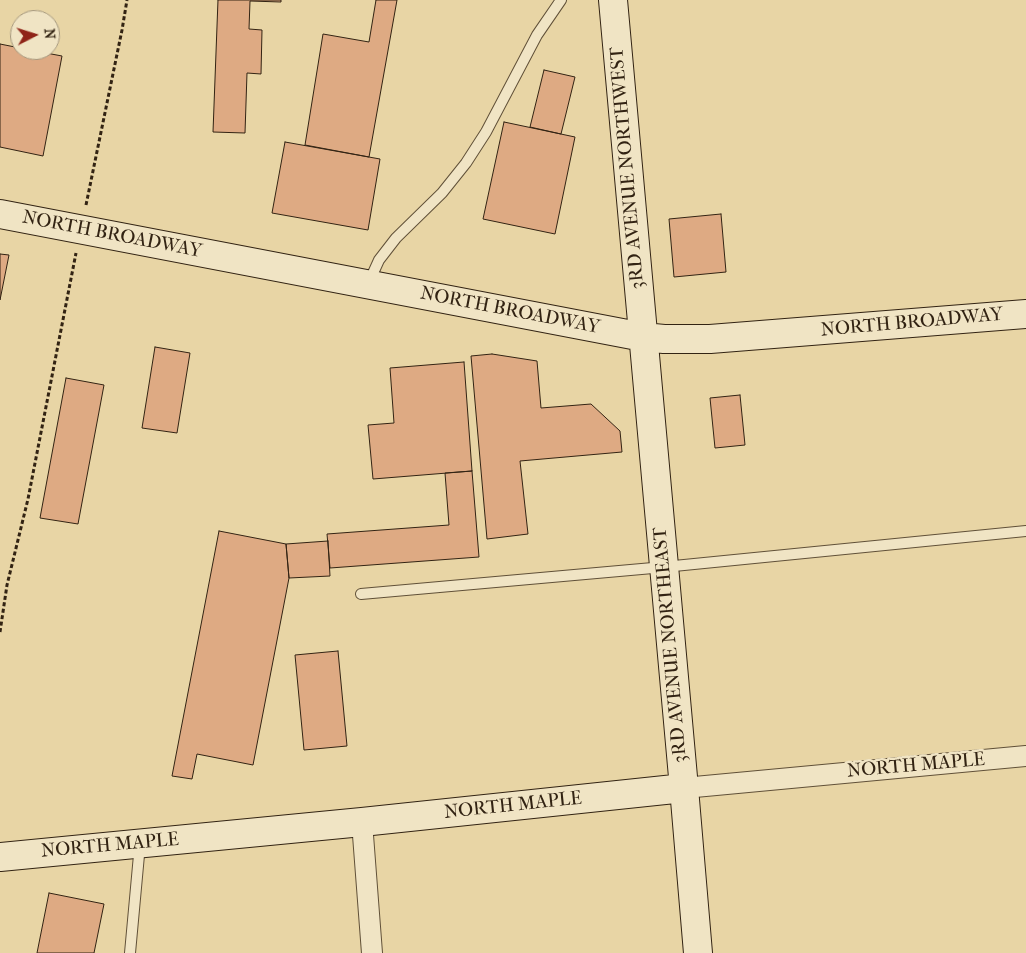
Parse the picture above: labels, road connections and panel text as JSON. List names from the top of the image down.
{
  "streets": {
    "street": [
      "3RD AVENUE NORTHWEST",
      "NORTH BROADWAY",
      "3RD AVENUE NORTHEAST",
      "NORTH MAPLE"
    ]
  },
  "crossings": [
    ["3RD AVENUE NORTHWEST", "NORTH BROADWAY"],
    ["3RD AVENUE NORTHWEST", "3RD AVENUE NORTHEAST"],
    ["NORTH BROADWAY", "3RD AVENUE NORTHEAST"],
    ["3RD AVENUE NORTHEAST", "NORTH MAPLE"]
  ],
  "north": "right"
}
